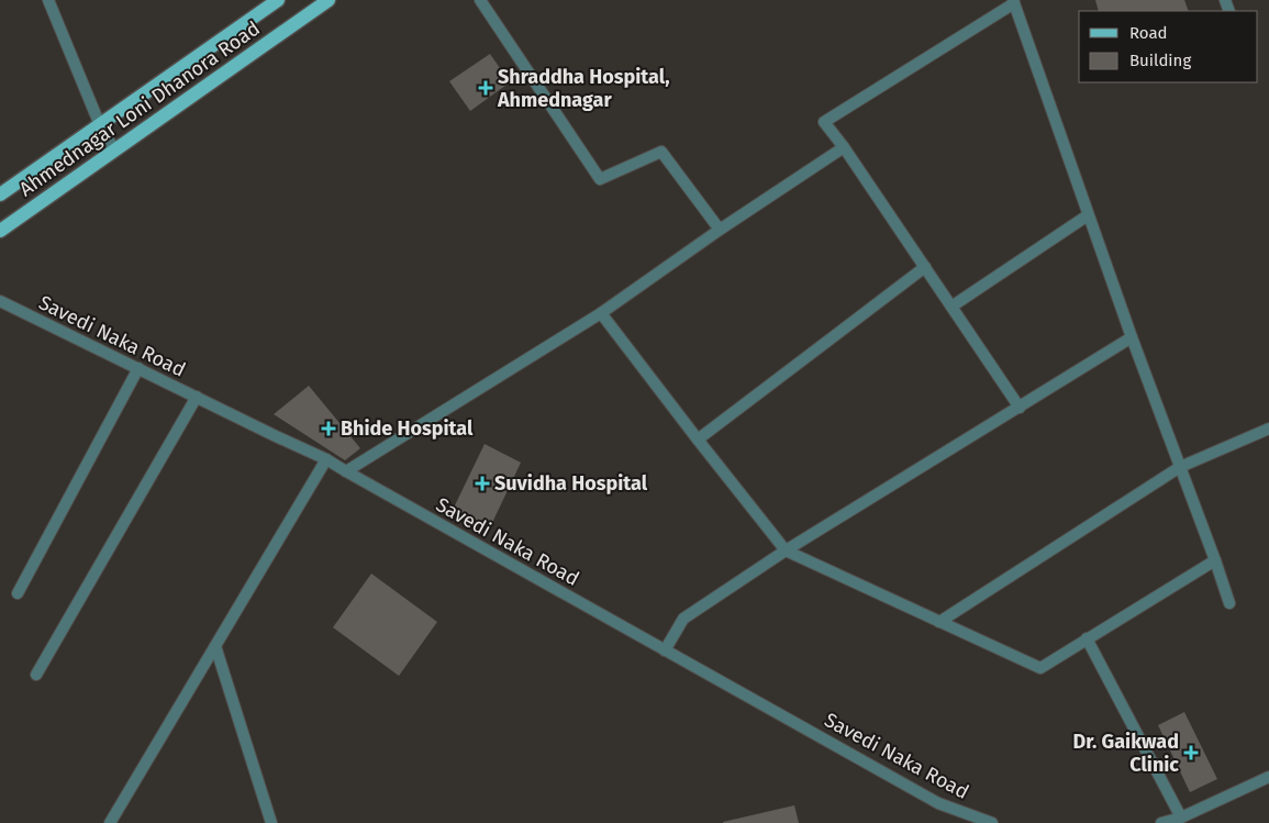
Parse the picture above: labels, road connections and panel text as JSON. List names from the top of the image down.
{
  "streets": {
    "main road": ["Ahmednagar Loni Dhanora Road"],
    "street": ["Savedi Naka Road"]
  },
  "places": {
    "health": [
      "Shraddha Hospital, Ahmednagar",
      "Bhide Hospital",
      "Suvidha Hospital",
      "Dr. Gaikwad Clinic"
    ]
  },
  "legend": ["Road", "Building"]
}
